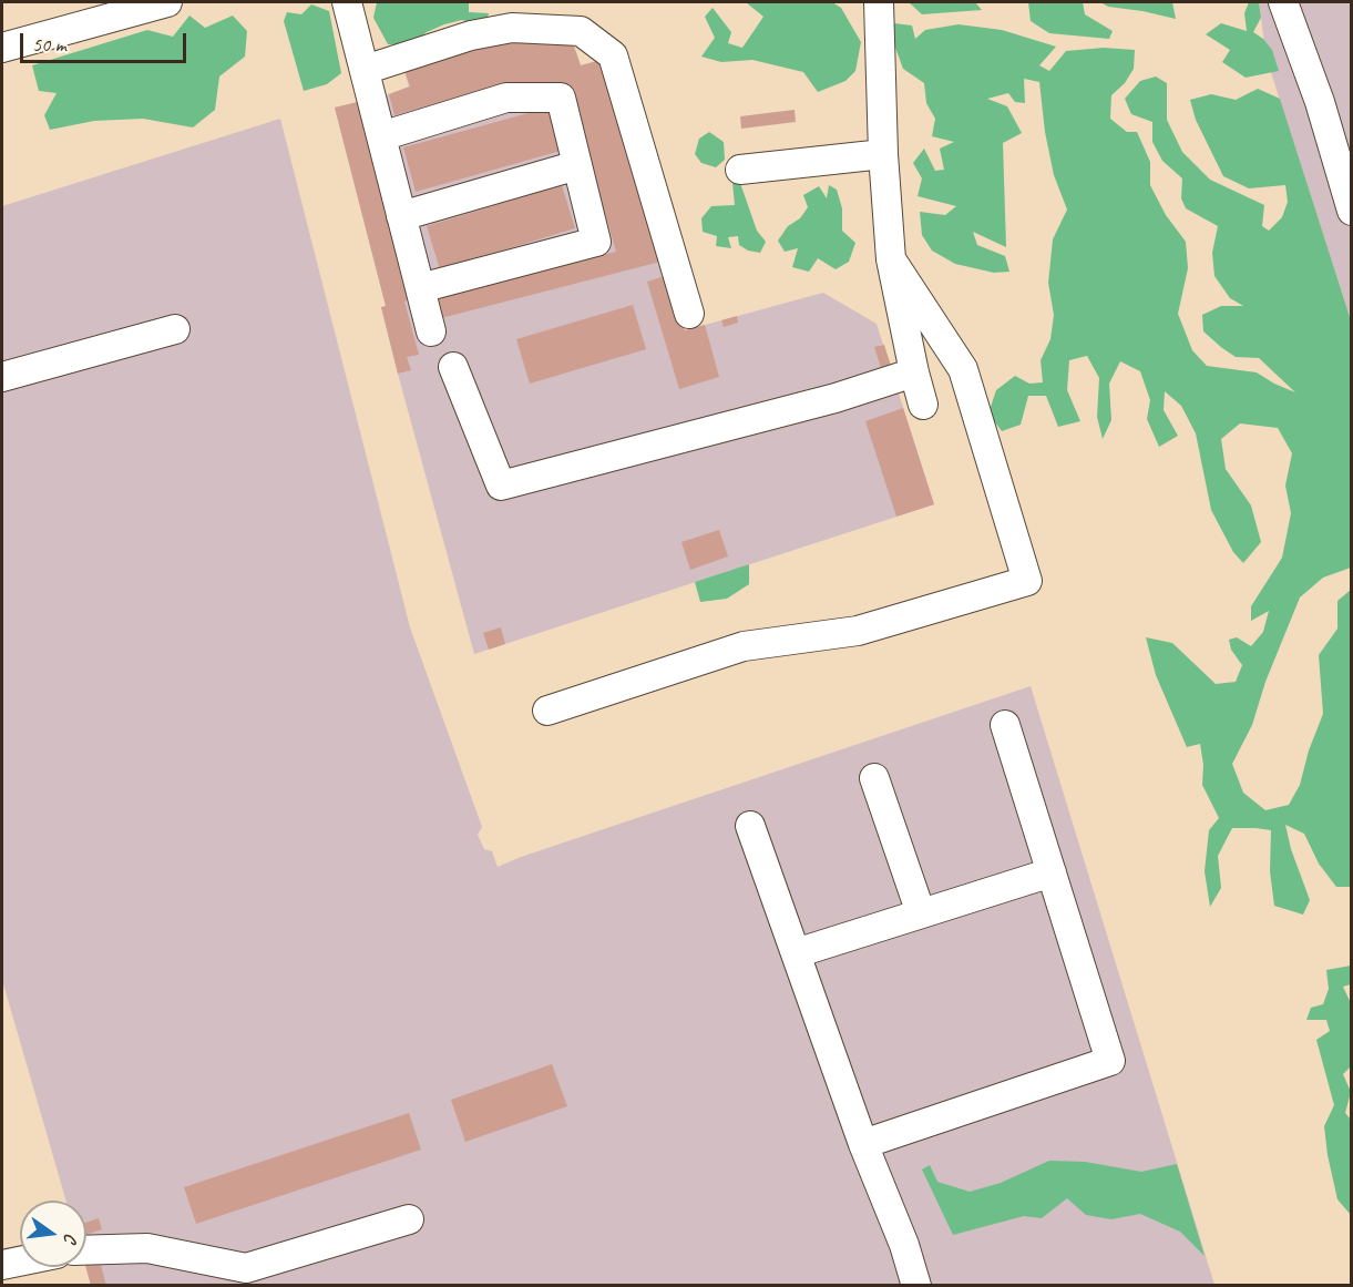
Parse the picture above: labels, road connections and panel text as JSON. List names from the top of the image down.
{
  "scale_bar": "50 m",
  "north": "right"
}
